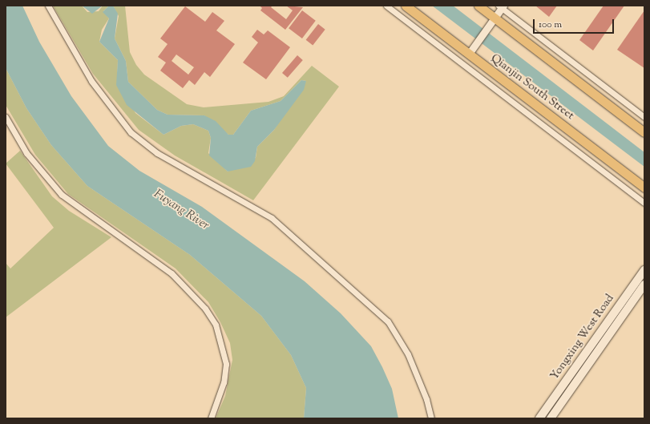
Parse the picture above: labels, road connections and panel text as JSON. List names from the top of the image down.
{
  "streets": {
    "main road": ["Qianjin South Street", "Yongxing West Road"]
  },
  "water": ["Fuyang River"],
  "scale_bar": "100 m"
}
